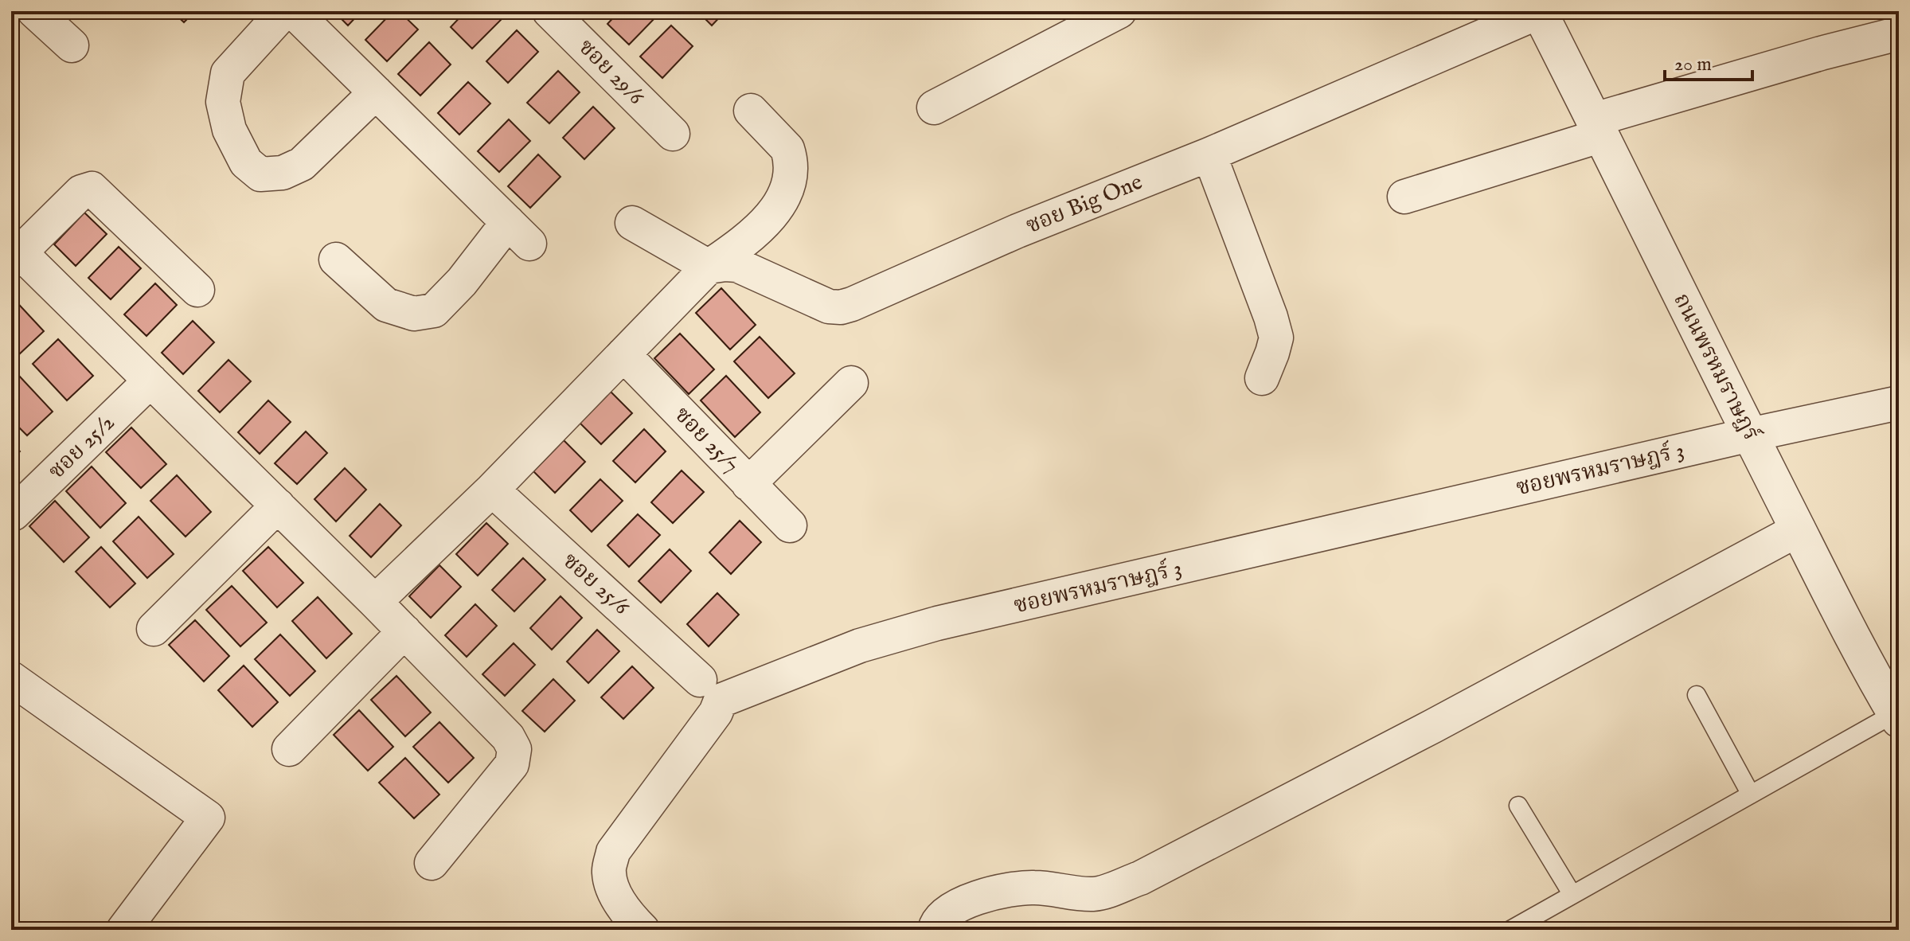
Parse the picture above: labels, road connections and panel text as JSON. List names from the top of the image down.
{
  "streets": {
    "street": [
      "ซอย 29/6",
      "ซอย Big One",
      "ถนนพรหมราษฎร์",
      "ซอย 25/7",
      "ซอย 25/2",
      "ซอยพรหมราษฎร์ 3",
      "ซอย 25/6"
    ]
  },
  "crossings": [
    ["ซอย Big One", "ถนนพรหมราษฎร์"],
    ["ถนนพรหมราษฎร์", "ซอยพรหมราษฎร์ 3"]
  ],
  "scale_bar": "20 m"
}
